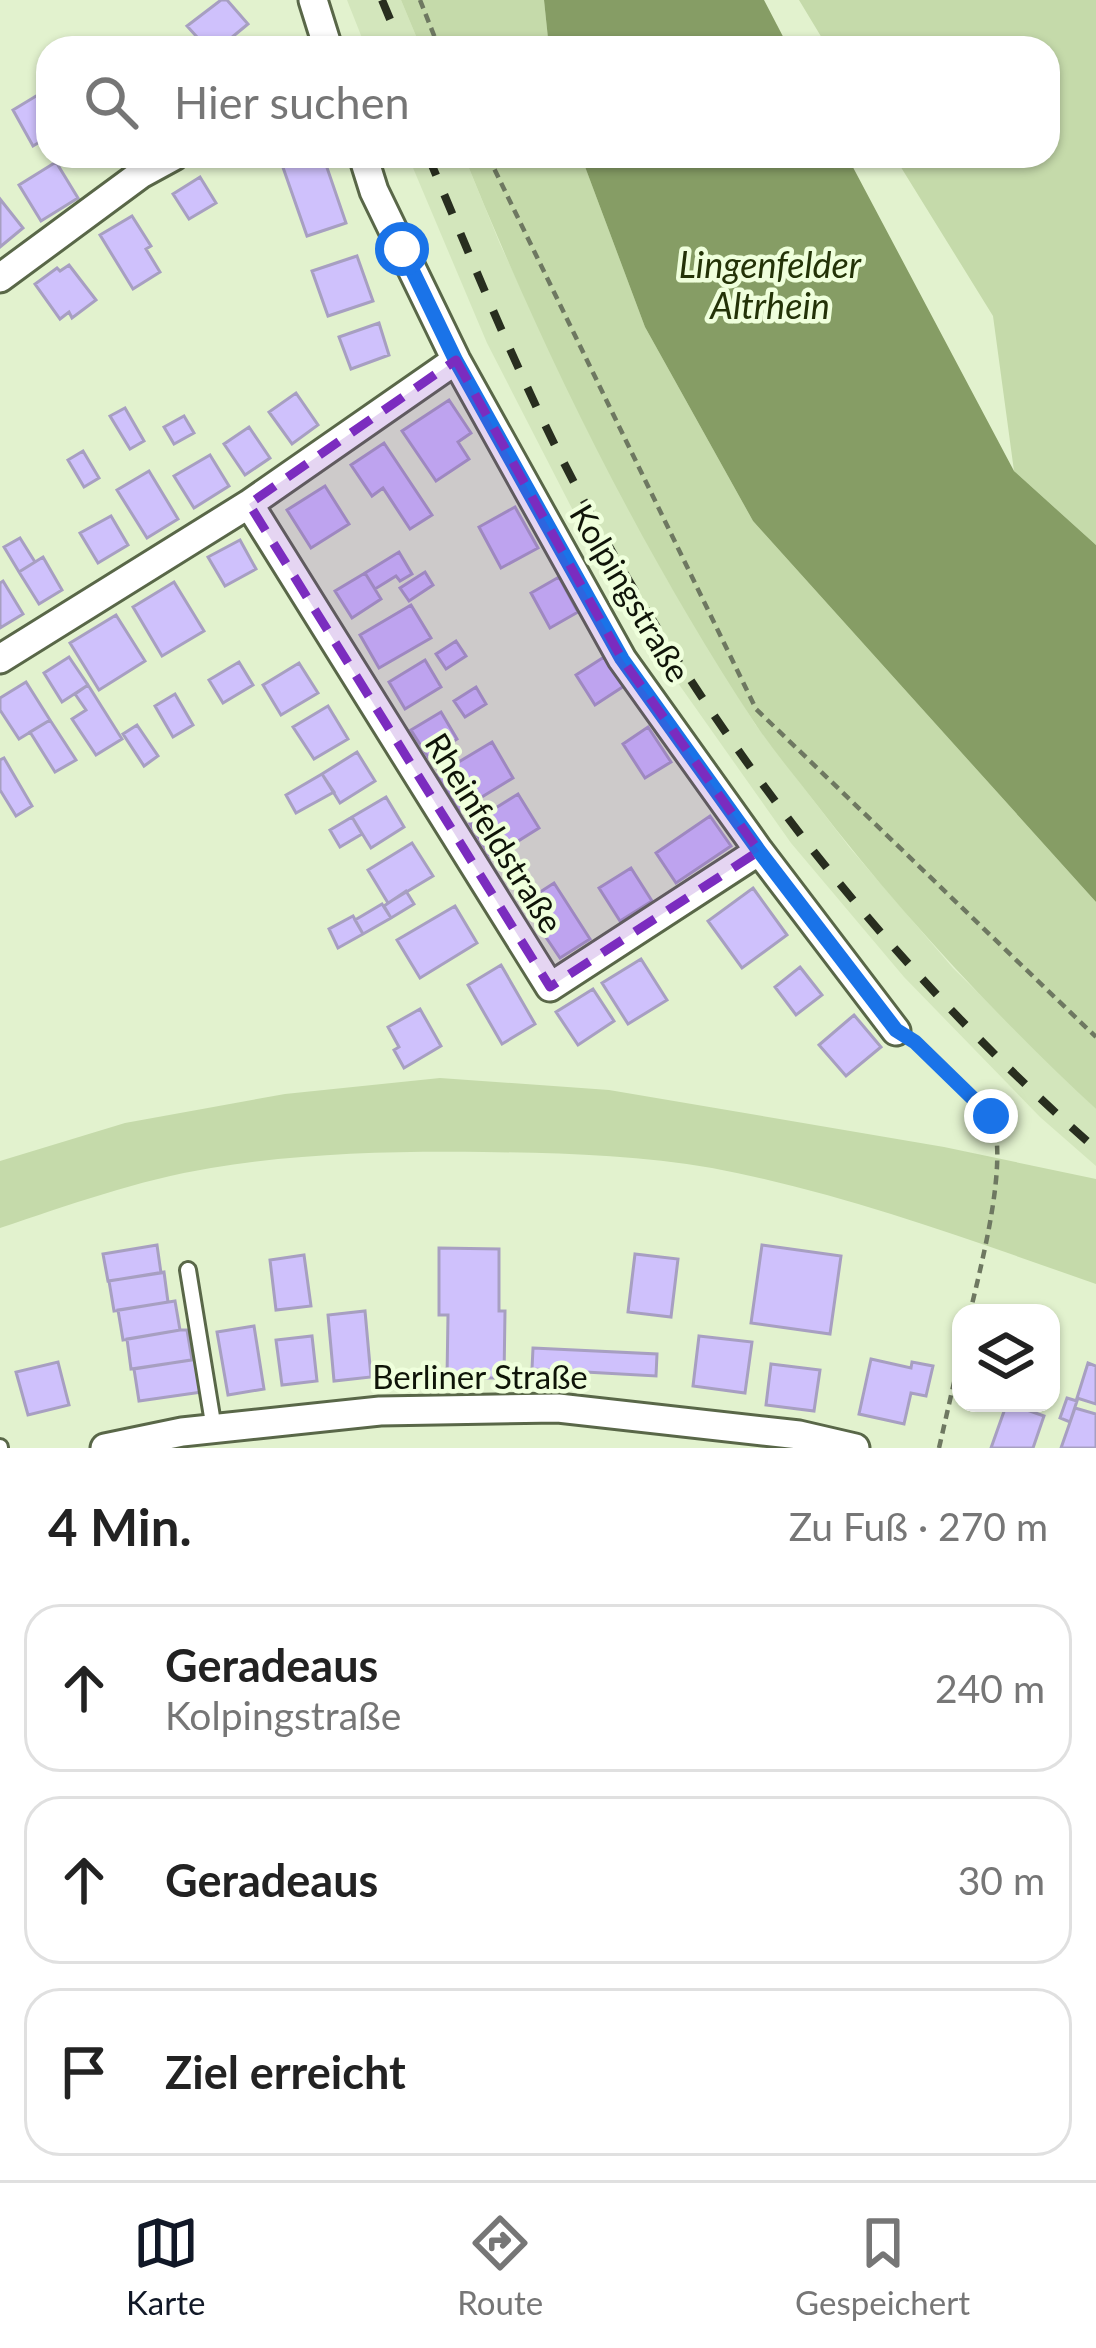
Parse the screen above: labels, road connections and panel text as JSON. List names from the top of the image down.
{
  "streets": {
    "street": ["Kolpingstraße", "Rheinfeldstraße", "Berliner Straße"]
  },
  "crossings": [
    ["Kolpingstraße", "Rheinfeldstraße"]
  ],
  "water": ["Lingenfelder Altrhein"],
  "page": {
    "search": "Hier suchen",
    "heading": ["4 Min.", "Zu Fuß · 270 m"],
    "list": [
      ["Geradeaus", "Kolpingstraße", "240 m"],
      ["Geradeaus", "30 m"],
      "Ziel erreicht"
    ],
    "nav": ["Karte", "Route", "Gespeichert"]
  }
}
